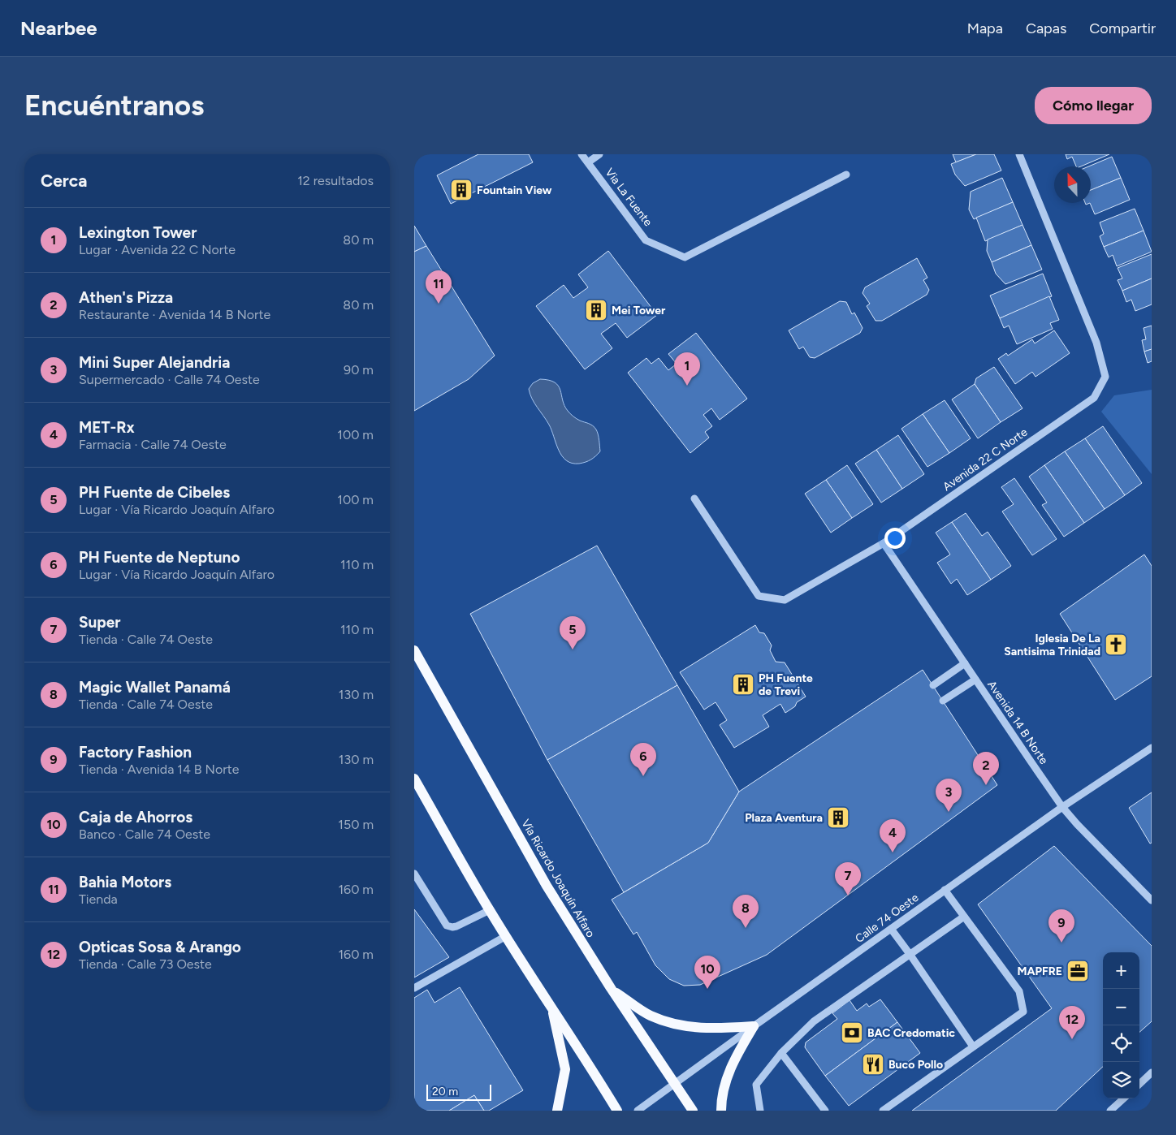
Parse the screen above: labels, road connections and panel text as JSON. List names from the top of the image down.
{
  "streets": {
    "main road": ["Vía Ricardo Joaquín Alfaro"],
    "street": [
      "Via La Fuente",
      "Avenida 22 C Norte",
      "Avenida 14 B Norte",
      "Calle 74 Oeste"
    ]
  },
  "crossings": [
    ["Avenida 22 C Norte", "Avenida 14 B Norte"],
    ["Avenida 14 B Norte", "Calle 74 Oeste"],
    ["Vía Ricardo Joaquín Alfaro", "Calle 74 Oeste"]
  ],
  "places": {
    "building": [
      "Fountain View",
      "Mei Tower",
      "PH Fuente de Trevi",
      "Plaza Aventura"
    ],
    "church": ["Iglesia De La Santisima Trinidad"],
    "office": ["MAPFRE"],
    "bank": ["BAC Credomatic"],
    "restaurant": ["Buco Pollo"]
  },
  "scale_bar": "20 m",
  "north": "top",
  "page": {
    "header": "Nearbee",
    "nav": ["Mapa", "Capas", "Compartir"],
    "buttons": "Cómo llegar",
    "title": "Encuéntranos",
    "heading": ["Cerca", "12 resultados"],
    "list": [
      {
        "mark": "1",
        "name": "Lexington Tower",
        "note": "Lugar · Avenida 22 C Norte",
        "value": "80 m"
      },
      {
        "mark": "2",
        "name": "Athen's Pizza",
        "note": "Restaurante · Avenida 14 B Norte",
        "value": "80 m"
      },
      {
        "mark": "3",
        "name": "Mini Super Alejandria",
        "note": "Supermercado · Calle 74 Oeste",
        "value": "90 m"
      },
      {
        "mark": "4",
        "name": "MET-Rx",
        "note": "Farmacia · Calle 74 Oeste",
        "value": "100 m"
      },
      {
        "mark": "5",
        "name": "PH Fuente de Cibeles",
        "note": "Lugar · Vía Ricardo Joaquín Alfaro",
        "value": "100 m"
      },
      {
        "mark": "6",
        "name": "PH Fuente de Neptuno",
        "note": "Lugar · Vía Ricardo Joaquín Alfaro",
        "value": "110 m"
      },
      {
        "mark": "7",
        "name": "Super",
        "note": "Tienda · Calle 74 Oeste",
        "value": "110 m"
      },
      {
        "mark": "8",
        "name": "Magic Wallet Panamá",
        "note": "Tienda · Calle 74 Oeste",
        "value": "130 m"
      },
      {
        "mark": "9",
        "name": "Factory Fashion",
        "note": "Tienda · Avenida 14 B Norte",
        "value": "130 m"
      },
      {
        "mark": "10",
        "name": "Caja de Ahorros",
        "note": "Banco · Calle 74 Oeste",
        "value": "150 m"
      },
      {
        "mark": "11",
        "name": "Bahia Motors",
        "note": "Tienda",
        "value": "160 m"
      },
      {
        "mark": "12",
        "name": "Opticas Sosa & Arango",
        "note": "Tienda · Calle 73 Oeste",
        "value": "160 m"
      }
    ],
    "pins": [
      "11",
      "1",
      "5",
      "6",
      "2",
      "3",
      "4",
      "7",
      "8",
      "9",
      "10",
      "12"
    ],
    "map_buttons": ["+", "−"],
    "scale": "20 m"
  }
}
